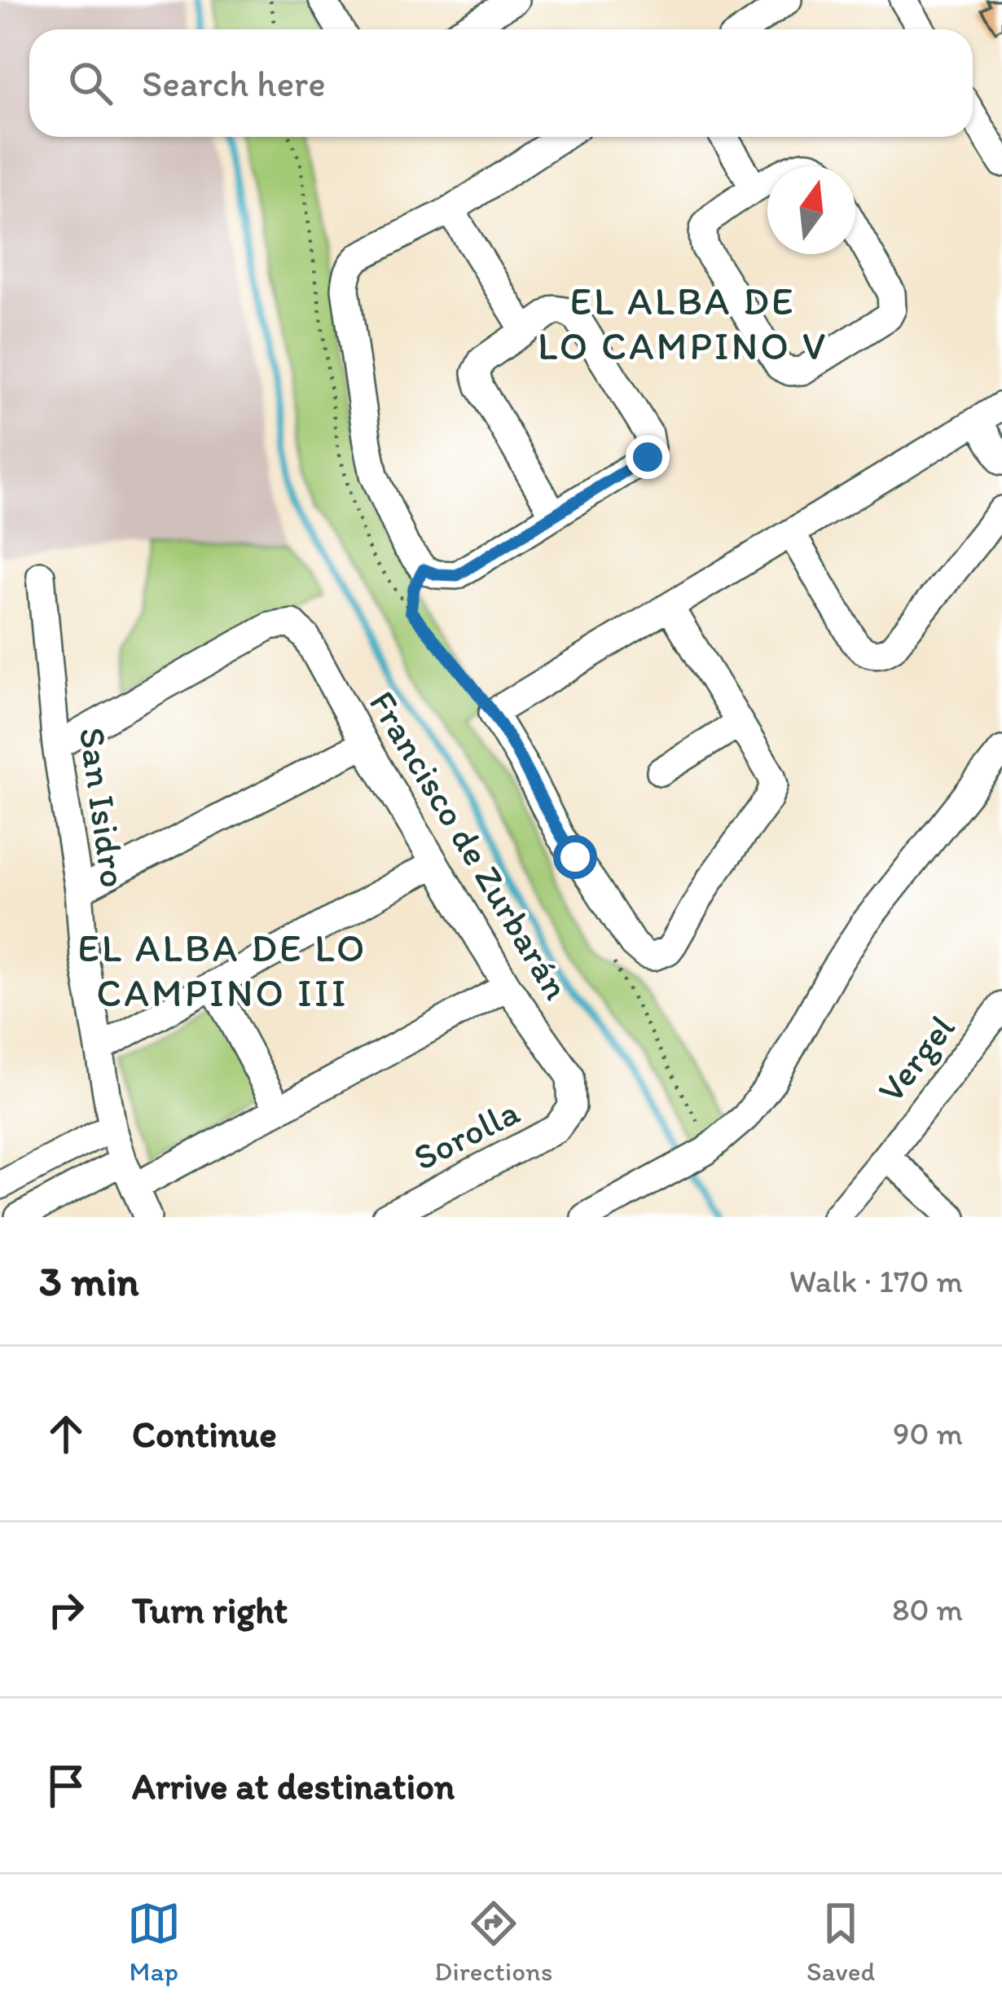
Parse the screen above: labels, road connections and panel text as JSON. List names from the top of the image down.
{
  "streets": {
    "street": [
      "San Isidro",
      "Francisco de Zurbarán",
      "Vergel",
      "Sorolla"
    ]
  },
  "crossings": [
    ["San Isidro", "Francisco de Zurbarán"],
    ["Francisco de Zurbarán", "Sorolla"]
  ],
  "districts": ["EL ALBA DE LO CAMPINO V", "EL ALBA DE LO CAMPINO III"],
  "north": "top",
  "page": {
    "search": "Search here",
    "heading": ["3 min", "Walk · 170 m"],
    "list": [
      ["Continue", "90 m"],
      ["Turn right", "80 m"],
      "Arrive at destination"
    ],
    "nav": ["Map", "Directions", "Saved"]
  }
}
